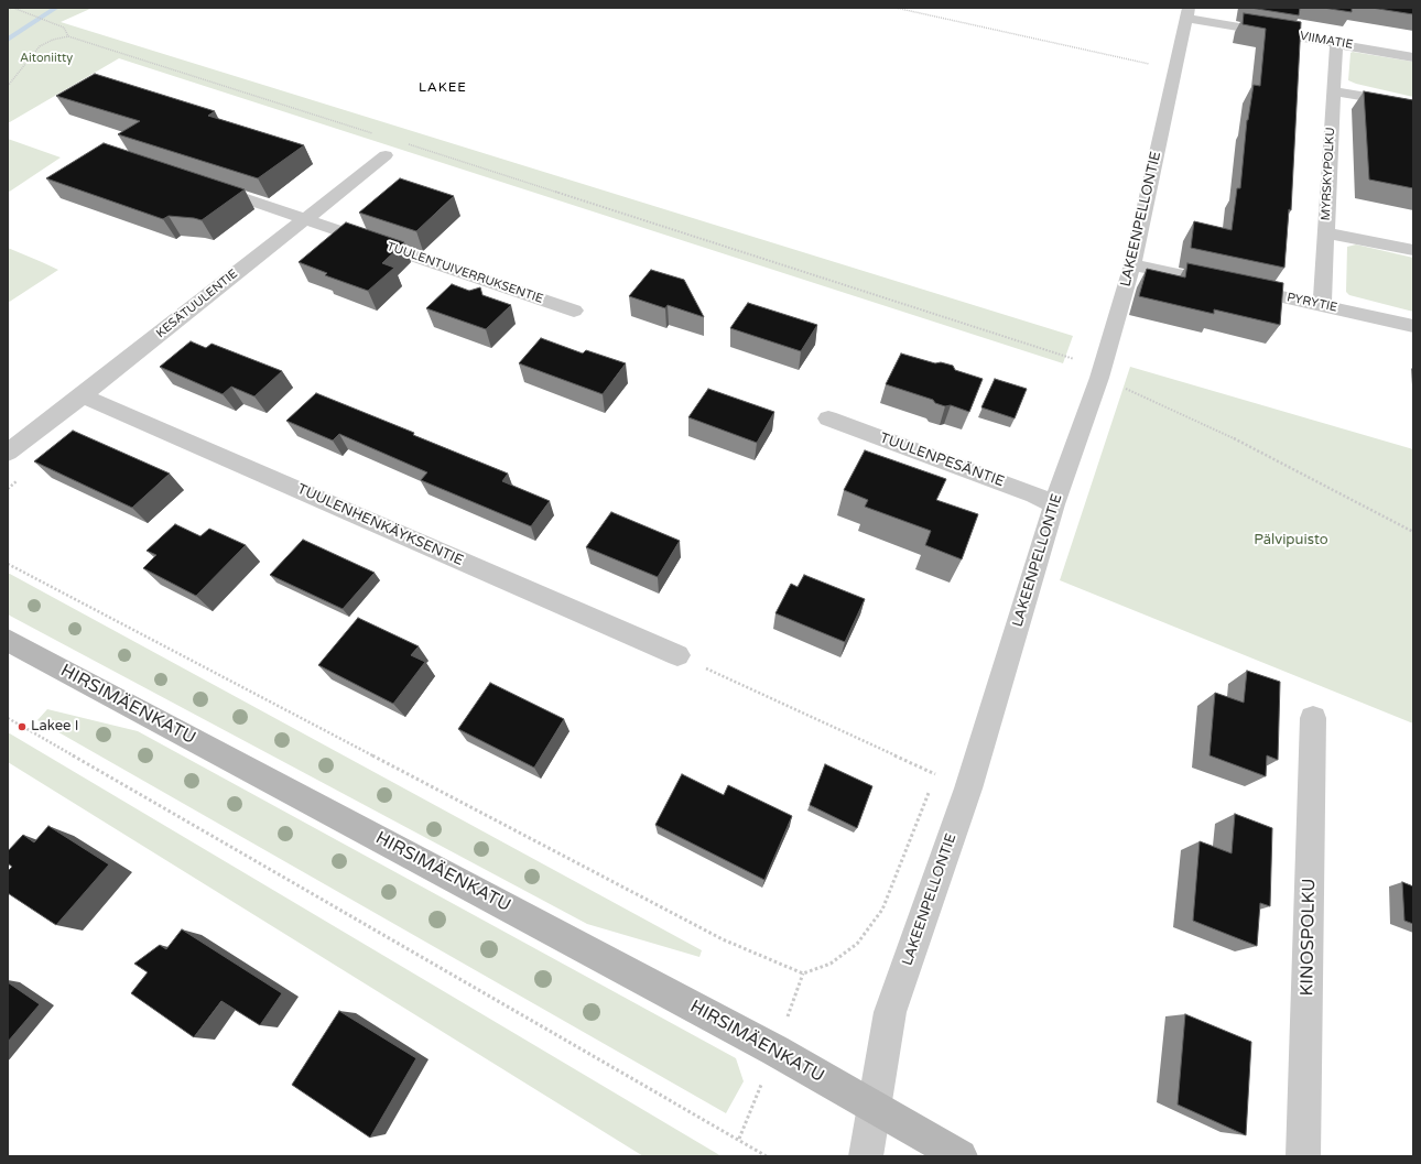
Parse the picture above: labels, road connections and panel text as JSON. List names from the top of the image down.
{
  "streets": {
    "street": [
      "VIIMATIE",
      "MYRSKYPOLKU",
      "LAKEENPELLONTIE",
      "TUULENTUIVERRUKSENTIE",
      "PYRYTIE",
      "KESÄTUULENTIE",
      "TUULENPESÄNTIE",
      "TUULENHENKÄYKSENTIE",
      "HIRSIMÄENKATU",
      "KINOSPOLKU"
    ]
  },
  "crossings": [
    ["VIIMATIE", "MYRSKYPOLKU"],
    ["VIIMATIE", "LAKEENPELLONTIE"],
    ["MYRSKYPOLKU", "PYRYTIE"],
    ["LAKEENPELLONTIE", "PYRYTIE"],
    ["LAKEENPELLONTIE", "TUULENPESÄNTIE"],
    ["LAKEENPELLONTIE", "HIRSIMÄENKATU"],
    ["TUULENTUIVERRUKSENTIE", "KESÄTUULENTIE"],
    ["KESÄTUULENTIE", "TUULENHENKÄYKSENTIE"]
  ],
  "districts": ["LAKEE"],
  "parks": ["Aitoniitty", "Pälvipuisto"],
  "places": ["Lakee I"]
}
